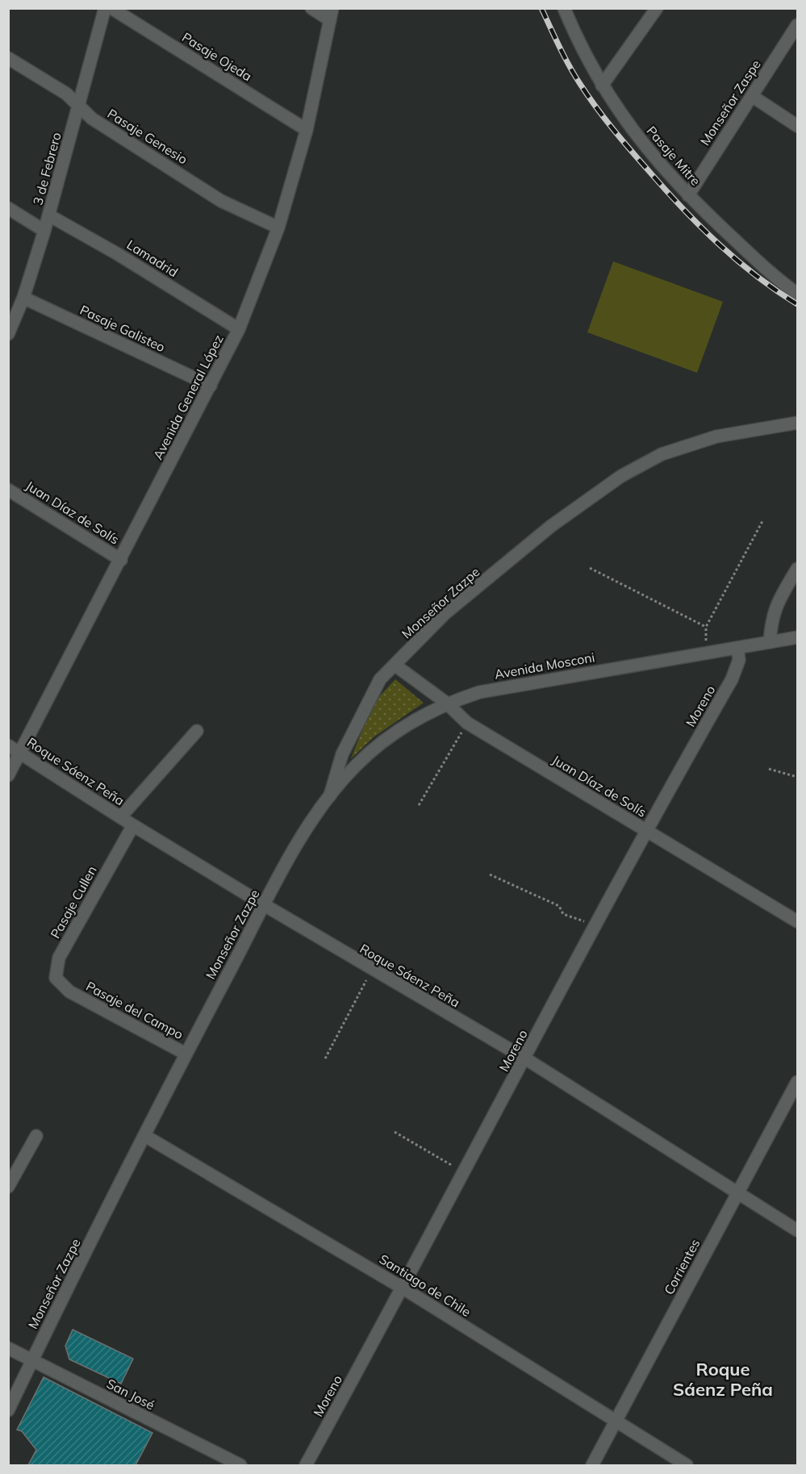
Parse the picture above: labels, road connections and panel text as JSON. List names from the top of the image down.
{
  "streets": {
    "street": [
      "Pasaje Ojeda",
      "Monseñor Zaspe",
      "Pasaje Genesio",
      "Pasaje Mitre",
      "3 de Febrero",
      "Lamadrid",
      "Pasaje Galisteo",
      "Avenida General López",
      "Juan Díaz de Solís",
      "Monseñor Zazpe",
      "Avenida Mosconi",
      "Moreno",
      "Roque Sáenz Peña",
      "Pasaje Cullen",
      "Pasaje del Campo",
      "Corrientes",
      "Santiago de Chile",
      "San José"
    ]
  },
  "crossings": [
    ["Pasaje Ojeda", "Avenida General López"],
    ["Monseñor Zaspe", "Pasaje Mitre"],
    ["Pasaje Genesio", "3 de Febrero"],
    ["Pasaje Genesio", "Avenida General López"],
    ["3 de Febrero", "Lamadrid"],
    ["3 de Febrero", "Pasaje Galisteo"],
    ["Lamadrid", "Avenida General López"],
    ["Pasaje Galisteo", "Avenida General López"],
    ["Avenida General López", "Juan Díaz de Solís"],
    ["Avenida General López", "Roque Sáenz Peña"],
    ["Juan Díaz de Solís", "Monseñor Zazpe"],
    ["Juan Díaz de Solís", "Avenida Mosconi"],
    ["Juan Díaz de Solís", "Moreno"],
    ["Monseñor Zazpe", "Avenida Mosconi"],
    ["Monseñor Zazpe", "Roque Sáenz Peña"],
    ["Monseñor Zazpe", "Pasaje del Campo"],
    ["Monseñor Zazpe", "Santiago de Chile"],
    ["Monseñor Zazpe", "San José"],
    ["Avenida Mosconi", "Moreno"],
    ["Moreno", "Roque Sáenz Peña"],
    ["Moreno", "Santiago de Chile"],
    ["Roque Sáenz Peña", "Pasaje Cullen"],
    ["Roque Sáenz Peña", "Corrientes"],
    ["Pasaje Cullen", "Pasaje del Campo"],
    ["Corrientes", "Santiago de Chile"]
  ],
  "districts": ["Roque Sáenz Peña"]
}
